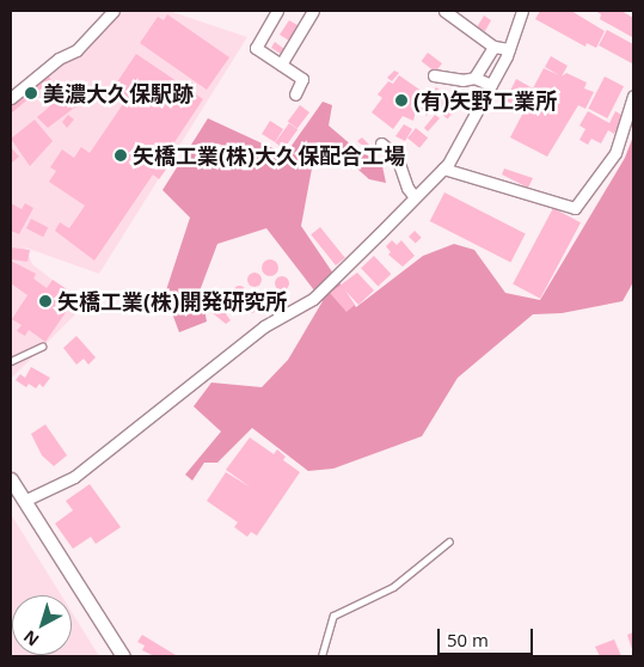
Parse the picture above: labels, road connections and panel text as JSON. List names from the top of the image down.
{
  "places": [
    "美濃大久保駅跡",
    "(有)矢野工業所",
    "矢橋工業(株)大久保配合工場",
    "矢橋工業(株)開発研究所"
  ],
  "scale_bar": "50 m",
  "north": "bottom left"
}
